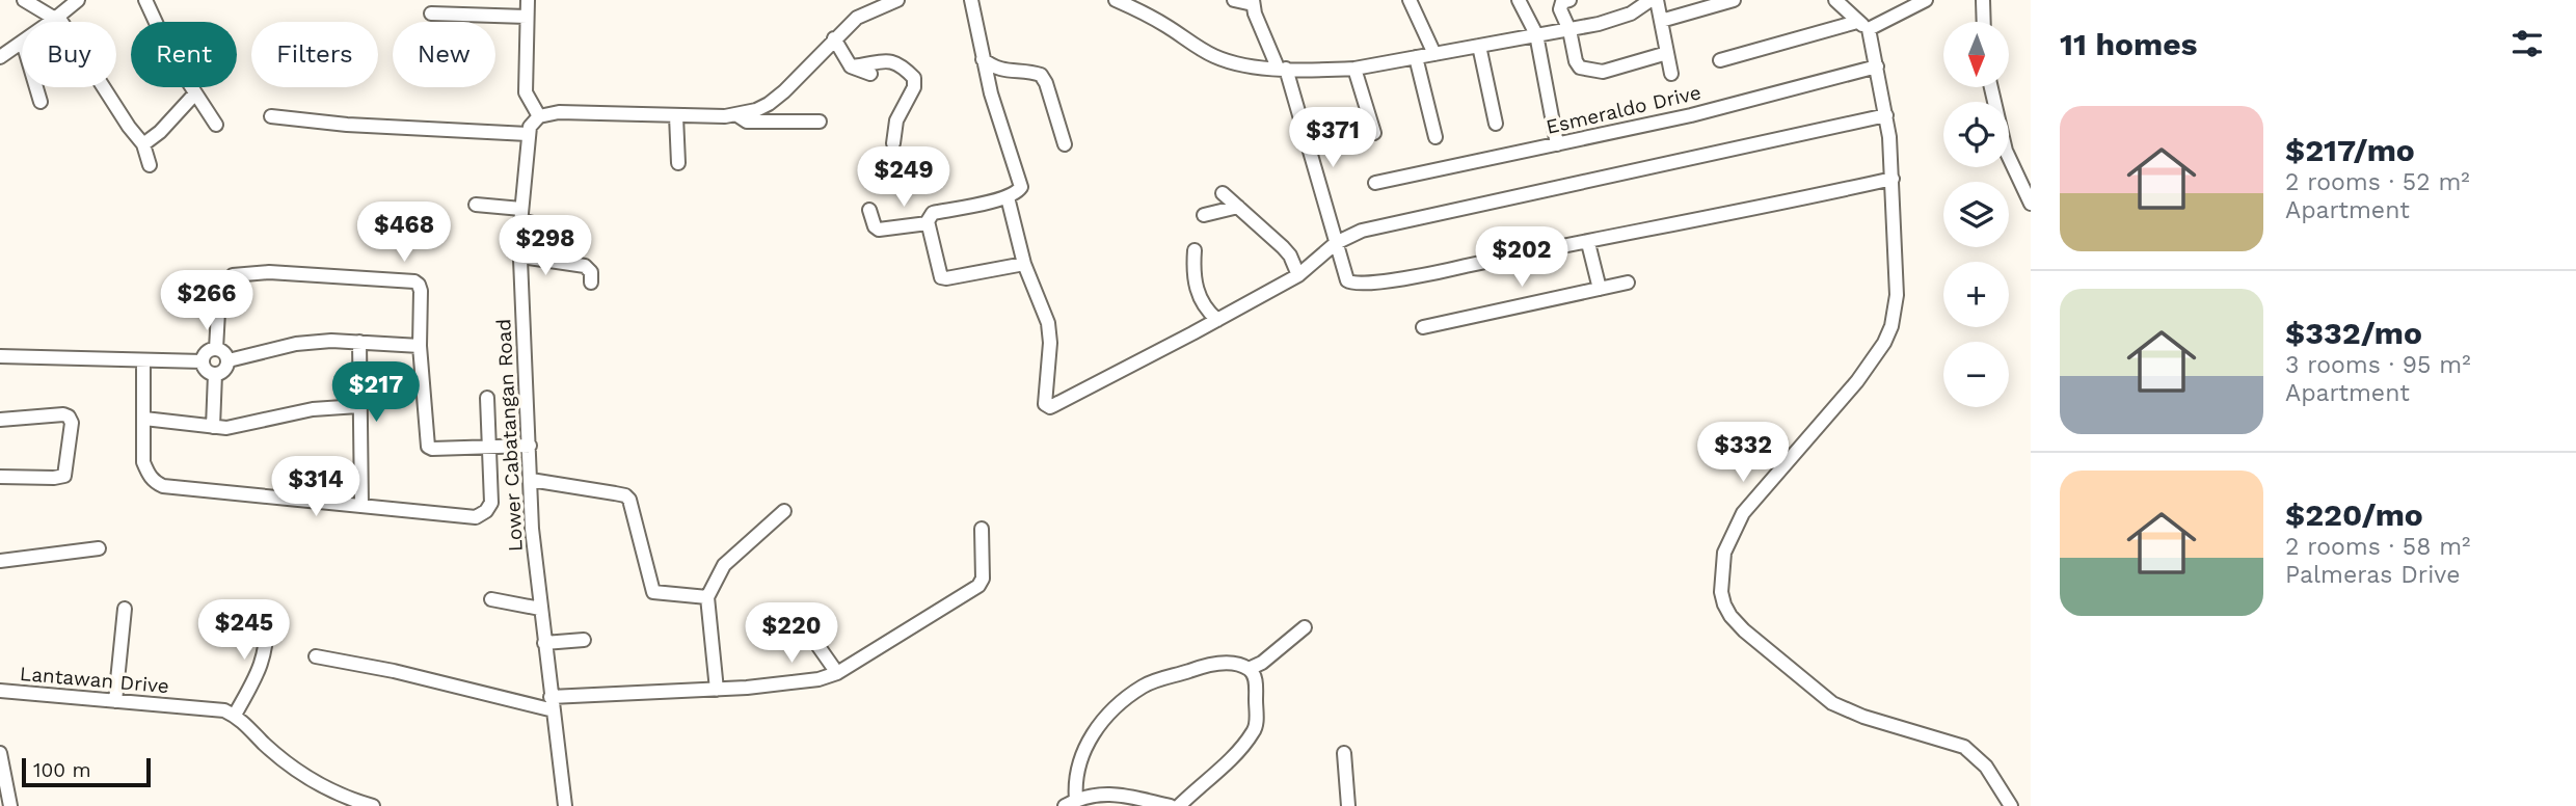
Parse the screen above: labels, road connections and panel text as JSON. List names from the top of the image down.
{
  "streets": {
    "street": ["Esmeraldo Drive", "Lower Cabatangan Road", "Lantawan Drive"]
  },
  "scale_bar": "100 m",
  "north": "bottom",
  "page": {
    "heading": "11 homes",
    "map_buttons": ["+", "−"],
    "chip": [
      "Buy",
      "Rent",
      "Filters",
      "New"
    ],
    "list": [
      {
        "name": "$217/mo",
        "note": "2 rooms · 52 m² · Apartment"
      },
      {
        "name": "$332/mo",
        "note": "3 rooms · 95 m² · Apartment"
      },
      {
        "name": "$220/mo",
        "note": "2 rooms · 58 m² · Palmeras Drive"
      }
    ],
    "price": [
      "$371",
      "$249",
      "$468",
      "$298",
      "$202",
      "$266",
      "$217",
      "$332",
      "$314",
      "$245",
      "$220"
    ],
    "scale": "100 m"
  }
}
